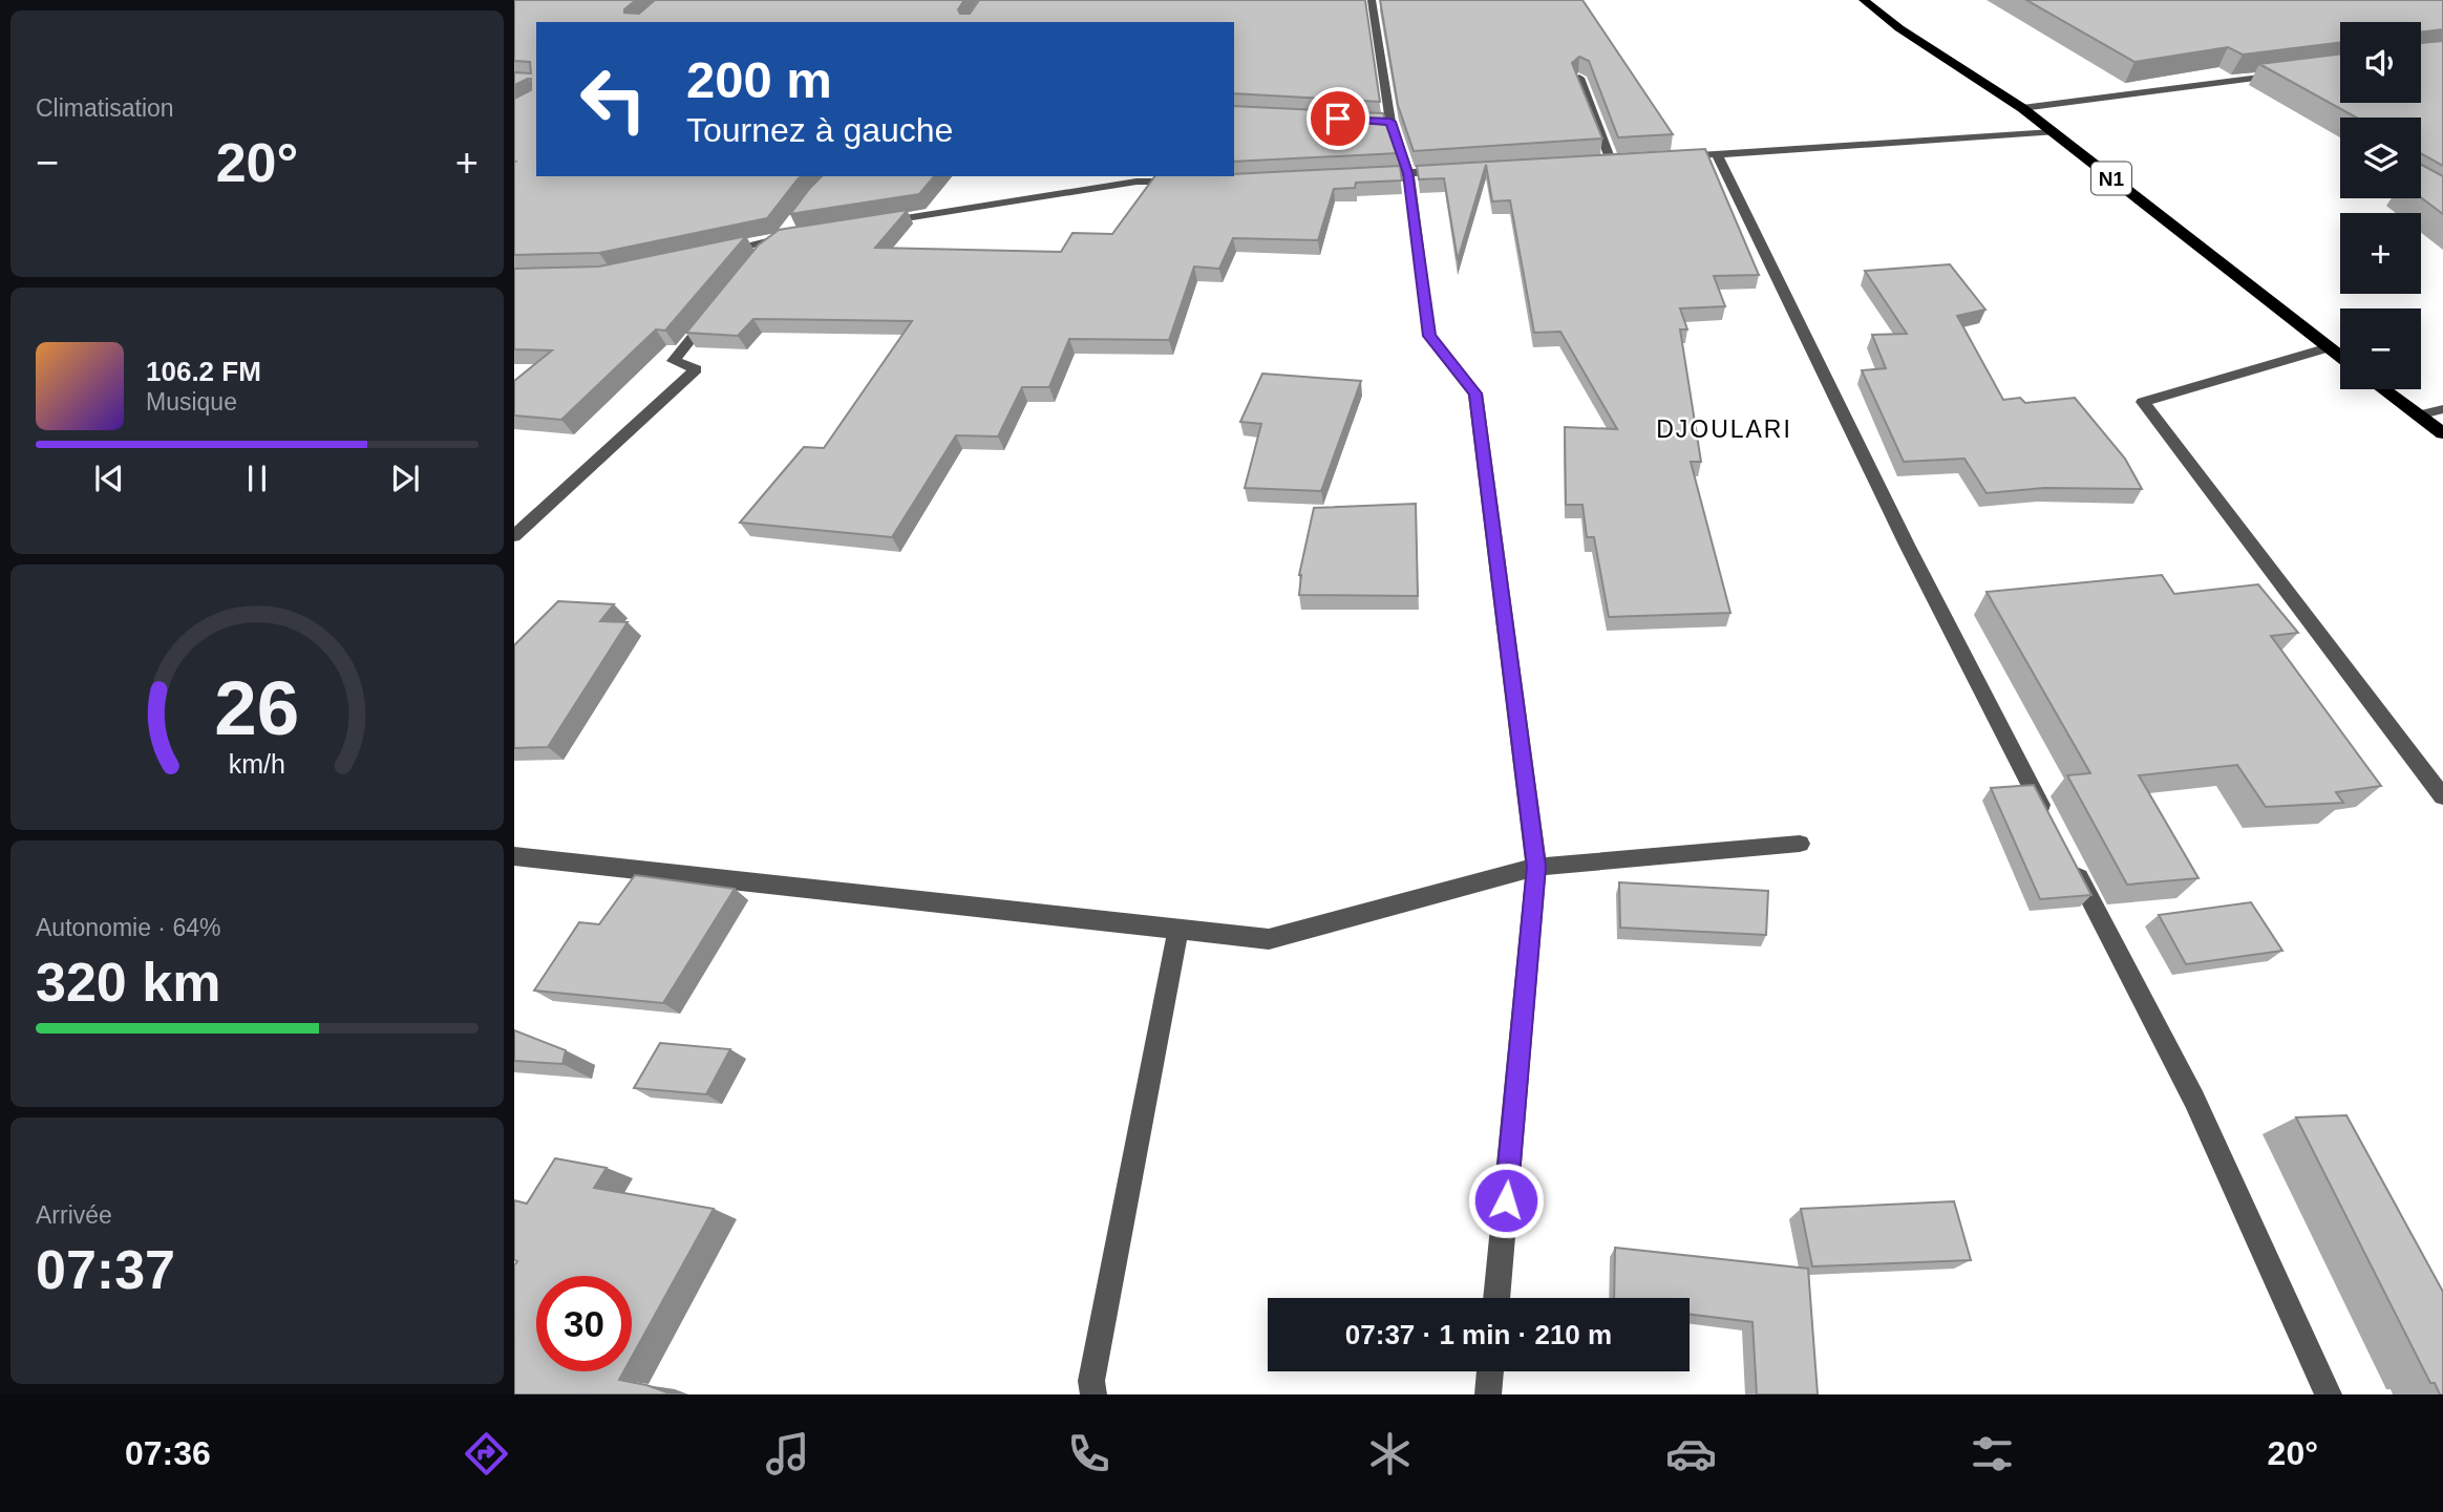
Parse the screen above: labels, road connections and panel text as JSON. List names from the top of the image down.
{
  "streets": {
    "highway": ["N1"]
  },
  "districts": ["DJOULARI"],
  "page": {
    "tile": [
      "Climatisation",
      ["Autonomie · 64%", "320 km"],
      ["Arrivée", "07:37"]
    ],
    "map_buttons": ["+", "−"],
    "turn": ["200 m", "Tournez à gauche"],
    "heat": ["−", "20°", "+"],
    "song": ["106.2 FM", "Musique"],
    "limit": "30",
    "trip": "07:37 · 1 min · 210 m",
    "tabs": ["07:36", "20°"],
    "gauge": ["26", "km/h"]
  }
}
